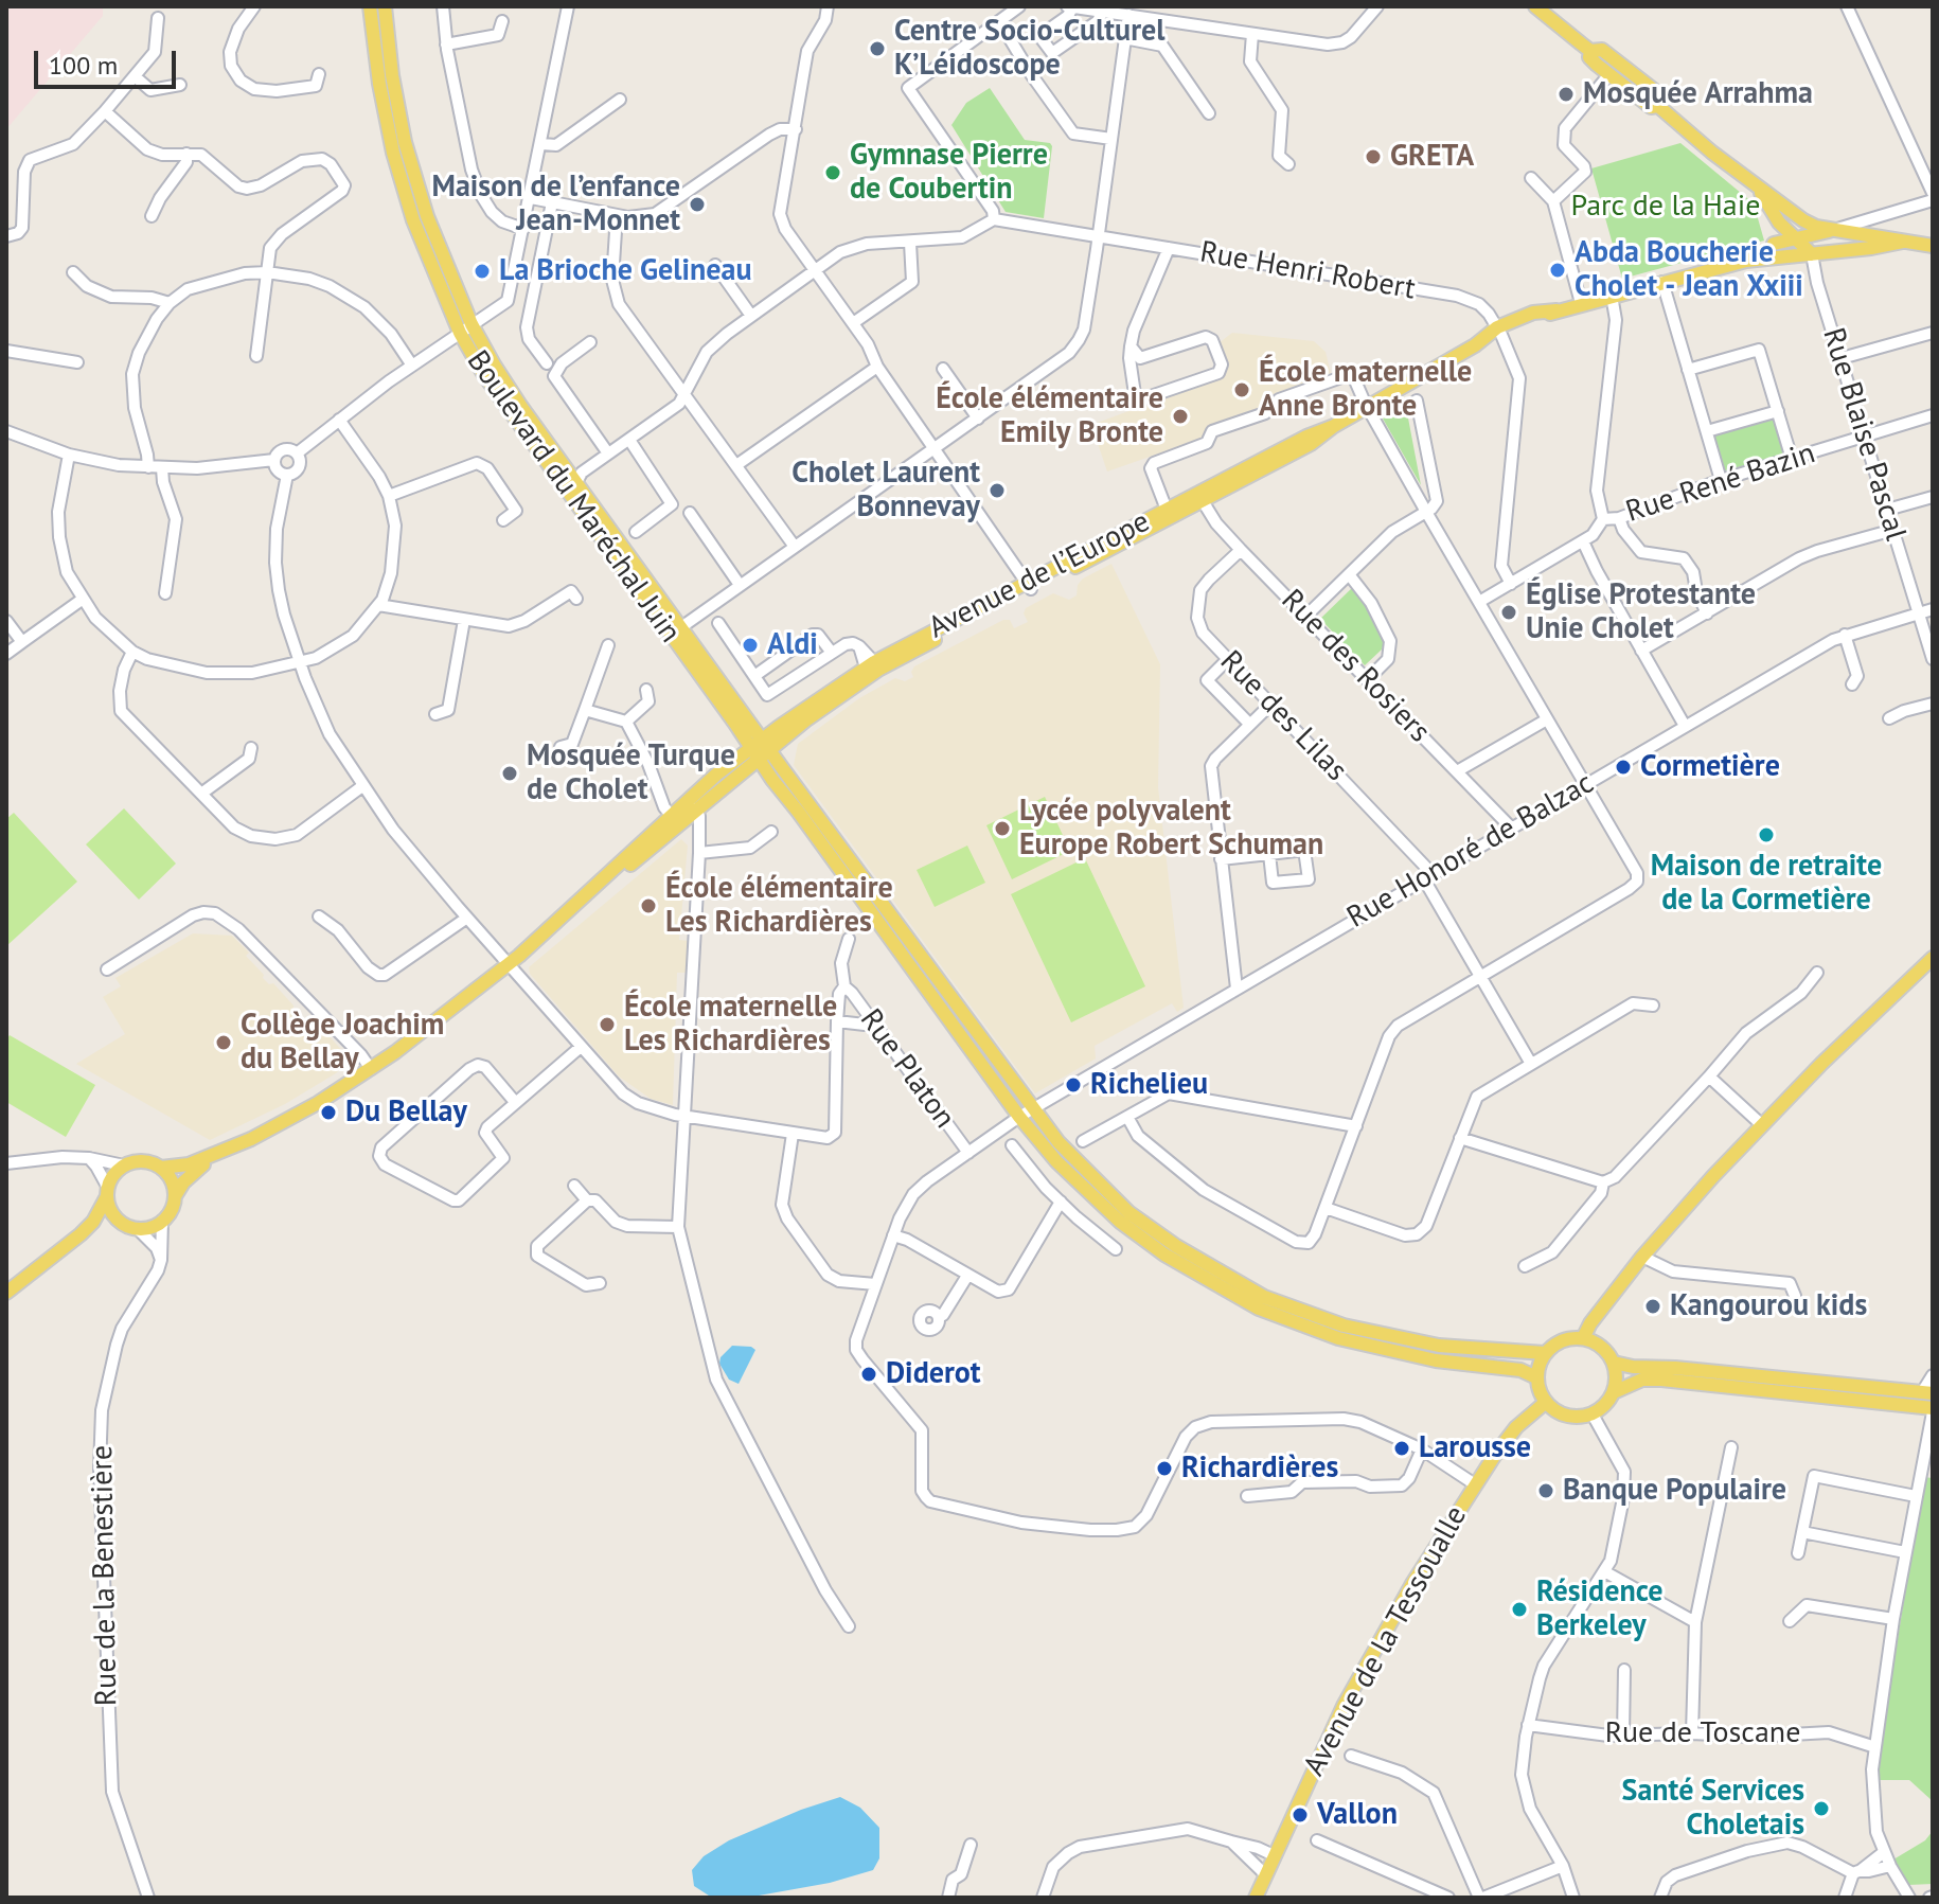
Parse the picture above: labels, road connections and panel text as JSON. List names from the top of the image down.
{
  "streets": {
    "main road": ["Boulevard du Maréchal Juin", "Avenue de l’Europe", "Avenue de la Tessoualle"],
    "street": [
      "Rue Henri Robert",
      "Rue Blaise Pascal",
      "Rue René Bazin",
      "Rue des Rosiers",
      "Rue des Lilas",
      "Rue Honoré de Balzac",
      "Rue Platon",
      "Rue de la Benestière",
      "Rue de Toscane"
    ]
  },
  "crossings": [
    ["Rue Henri Robert", "Avenue de l’Europe"],
    ["Rue Blaise Pascal", "Rue René Bazin"],
    ["Rue Blaise Pascal", "Avenue de l’Europe"],
    ["Rue Blaise Pascal", "Rue Honoré de Balzac"],
    ["Boulevard du Maréchal Juin", "Avenue de l’Europe"],
    ["Avenue de l’Europe", "Rue des Rosiers"],
    ["Rue des Rosiers", "Rue des Lilas"],
    ["Rue des Rosiers", "Rue Honoré de Balzac"],
    ["Rue des Lilas", "Rue Honoré de Balzac"],
    ["Rue Honoré de Balzac", "Rue Platon"]
  ],
  "parks": ["Parc de la Haie"],
  "places": [
    "Centre Socio-Culturel K’Léidoscope",
    "Mosquée Arrahma",
    "GRETA",
    "Gymnase Pierre de Coubertin",
    "Maison de l’enfance Jean-Monnet",
    "Abda Boucherie Cholet - Jean Xxiii",
    "La Brioche Gelineau",
    "École maternelle Anne Bronte",
    "École élémentaire Emily Bronte",
    "Cholet Laurent Bonnevay",
    "Église Protestante Unie Cholet",
    "Aldi",
    "Cormetière",
    "Mosquée Turque de Cholet",
    "Lycée polyvalent Europe Robert Schuman",
    "Maison de retraite de la Cormetière",
    "École élémentaire Les Richardières",
    "École maternelle Les Richardières",
    "Collège Joachim du Bellay",
    "Richelieu",
    "Du Bellay",
    "Kangourou kids",
    "Diderot",
    "Larousse",
    "Richardières",
    "Banque Populaire",
    "Résidence Berkeley",
    "Santé Services Choletais",
    "Vallon"
  ],
  "scale_bar": "100 m"
}
